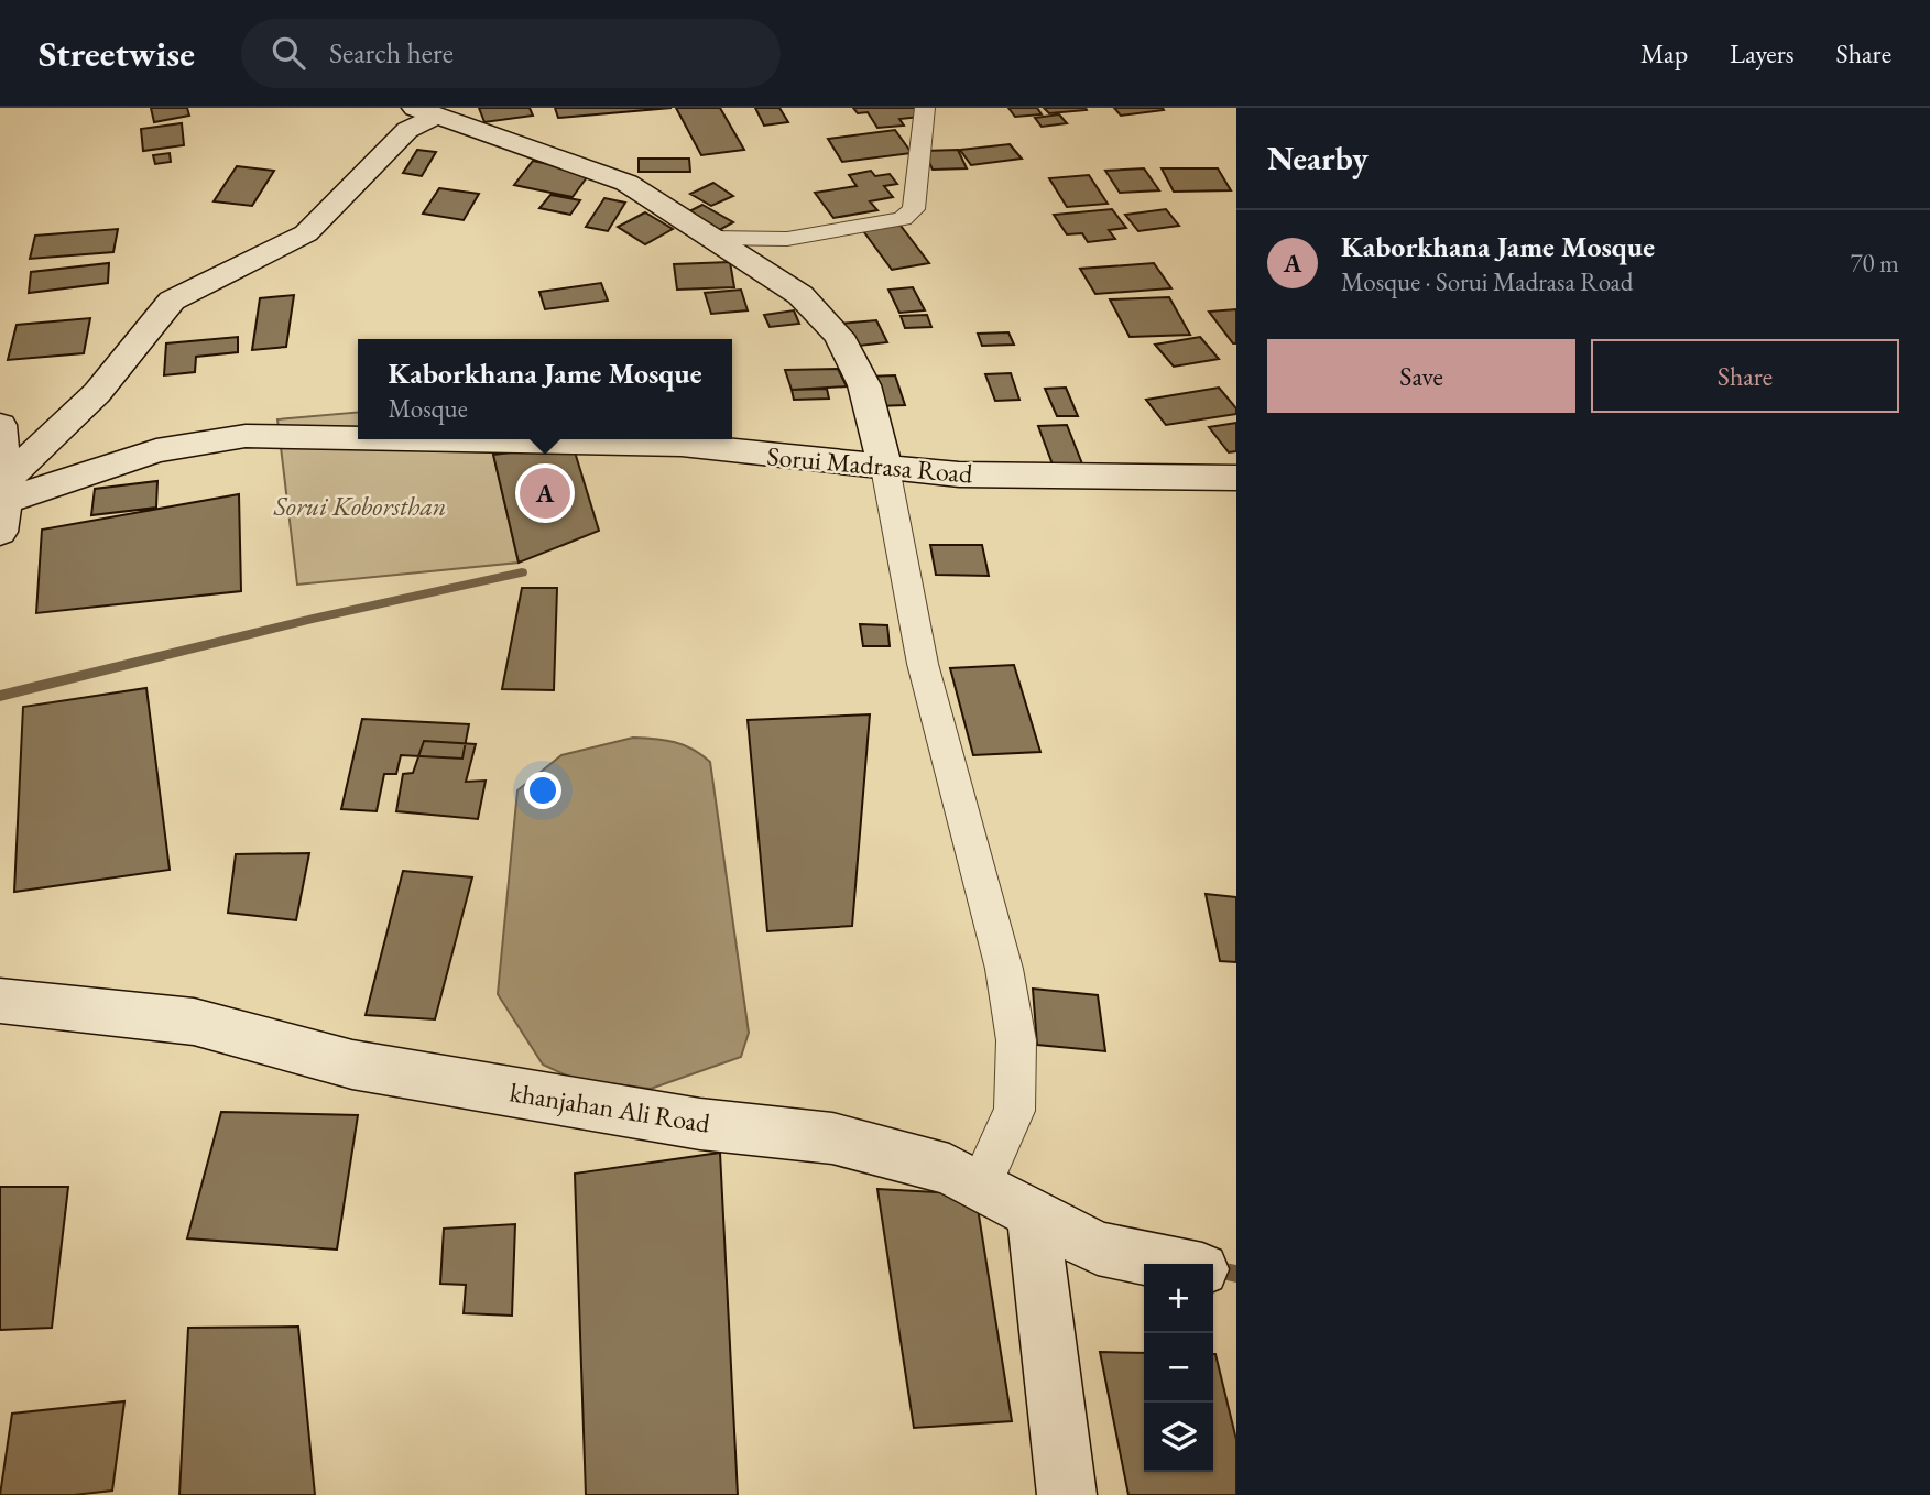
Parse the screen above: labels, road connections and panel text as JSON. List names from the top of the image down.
{
  "streets": {
    "street": ["Sorui Madrasa Road", "khanjahan Ali Road"]
  },
  "parks": ["Sorui Koborsthan"],
  "page": {
    "header": "Streetwise",
    "search": "Search here",
    "nav": ["Map", "Layers", "Share"],
    "heading": "Nearby",
    "list": [
      {
        "mark": "A",
        "name": "Kaborkhana Jame Mosque",
        "note": "Mosque · Sorui Madrasa Road",
        "value": "70 m"
      }
    ],
    "buttons": ["Save", "Share"],
    "popup": ["Kaborkhana Jame Mosque", "Mosque"],
    "pins": "A",
    "map_buttons": ["+", "−"]
  }
}
